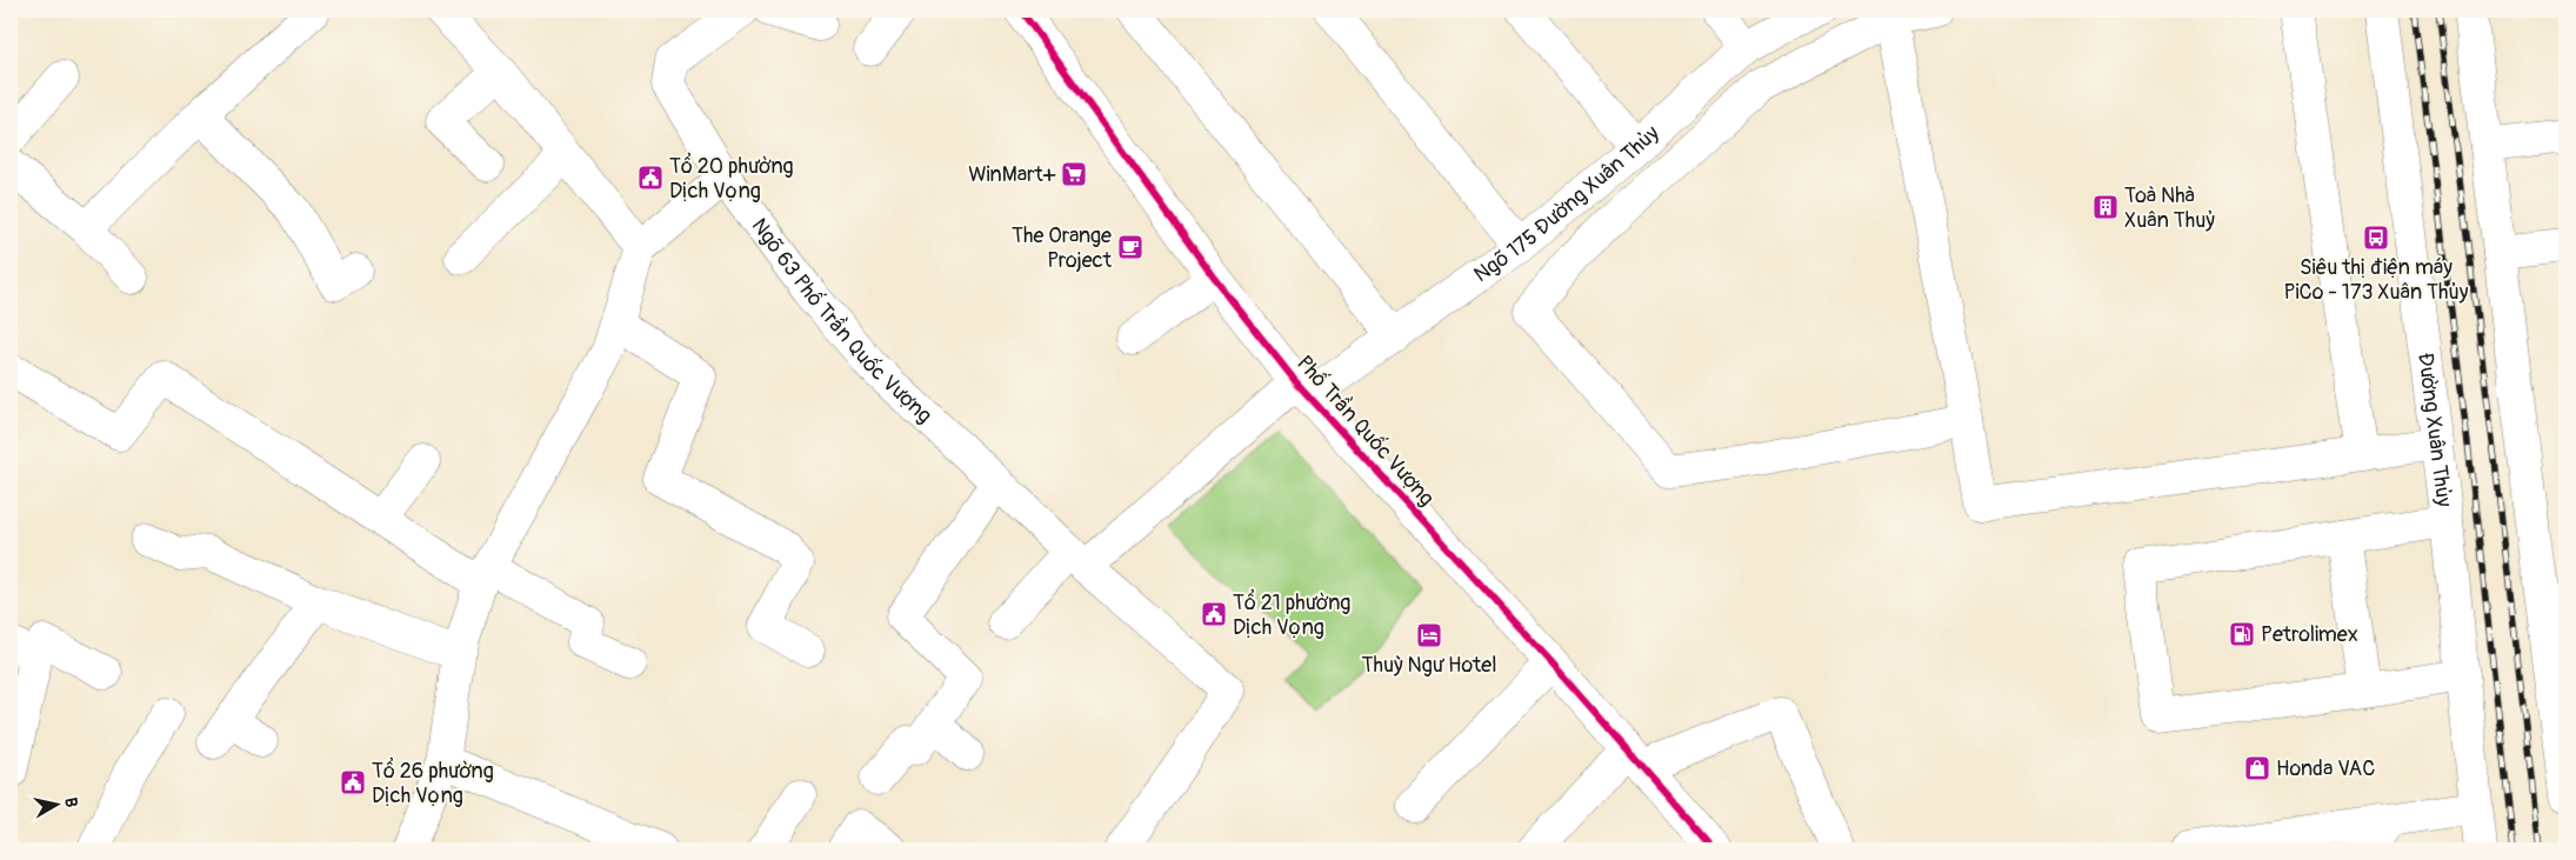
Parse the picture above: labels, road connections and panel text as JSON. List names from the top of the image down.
{
  "streets": {
    "main road": [
      "Ngõ 175 Đường Xuân Thủy",
      "Ngõ 63 Phố Trần Quốc Vượng",
      "Đường Xuân Thủy",
      "Phố Trần Quốc Vượng"
    ]
  },
  "crossings": [
    ["Ngõ 175 Đường Xuân Thủy", "Phố Trần Quốc Vượng"]
  ],
  "places": {
    "supermarket": ["WinMart+"],
    "public building": ["Tổ 20 phường Dịch Vọng", "Tổ 21 phường Dịch Vọng", "Tổ 26 phường Dịch Vọng"],
    "building": ["Toà Nhà Xuân Thuỷ"],
    "bus stop": ["Siêu thị điện máy PiCo - 173 Xuân Thủy"],
    "cafe": ["The Orange Project"],
    "fuel station": ["Petrolimex"],
    "hotel": ["Thuỳ Ngư Hotel"],
    "shop": ["Honda VAC"]
  },
  "north": "right"
}
